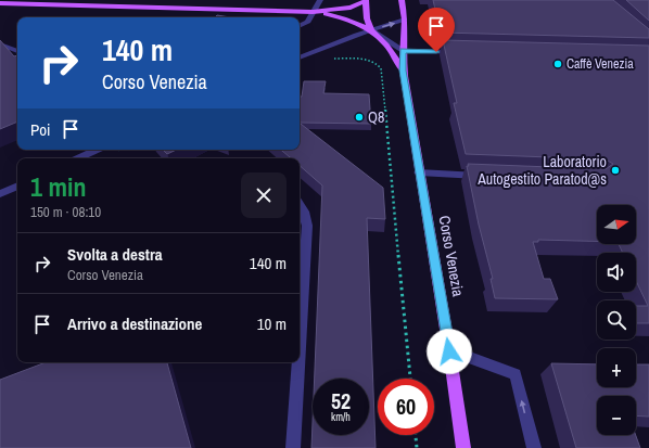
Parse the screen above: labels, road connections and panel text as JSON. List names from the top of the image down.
{
  "streets": {
    "main road": ["Corso Venezia"]
  },
  "places": ["Caffè Venezia", "Q8", "Laboratorio Autogestito Paratod@s"],
  "north": "right",
  "page": {
    "turn": ["140 m", "Corso Venezia"],
    "then": "Poi",
    "heading": ["1 min", "150 m · 08:10"],
    "map_buttons": ["+", "−"],
    "list": [
      {
        "name": "Svolta a destra",
        "note": "Corso Venezia",
        "value": "140 m"
      },
      {
        "name": "Arrivo a destinazione",
        "value": "10 m"
      }
    ],
    "speed": "52 km/h",
    "limit": "60"
  }
}
